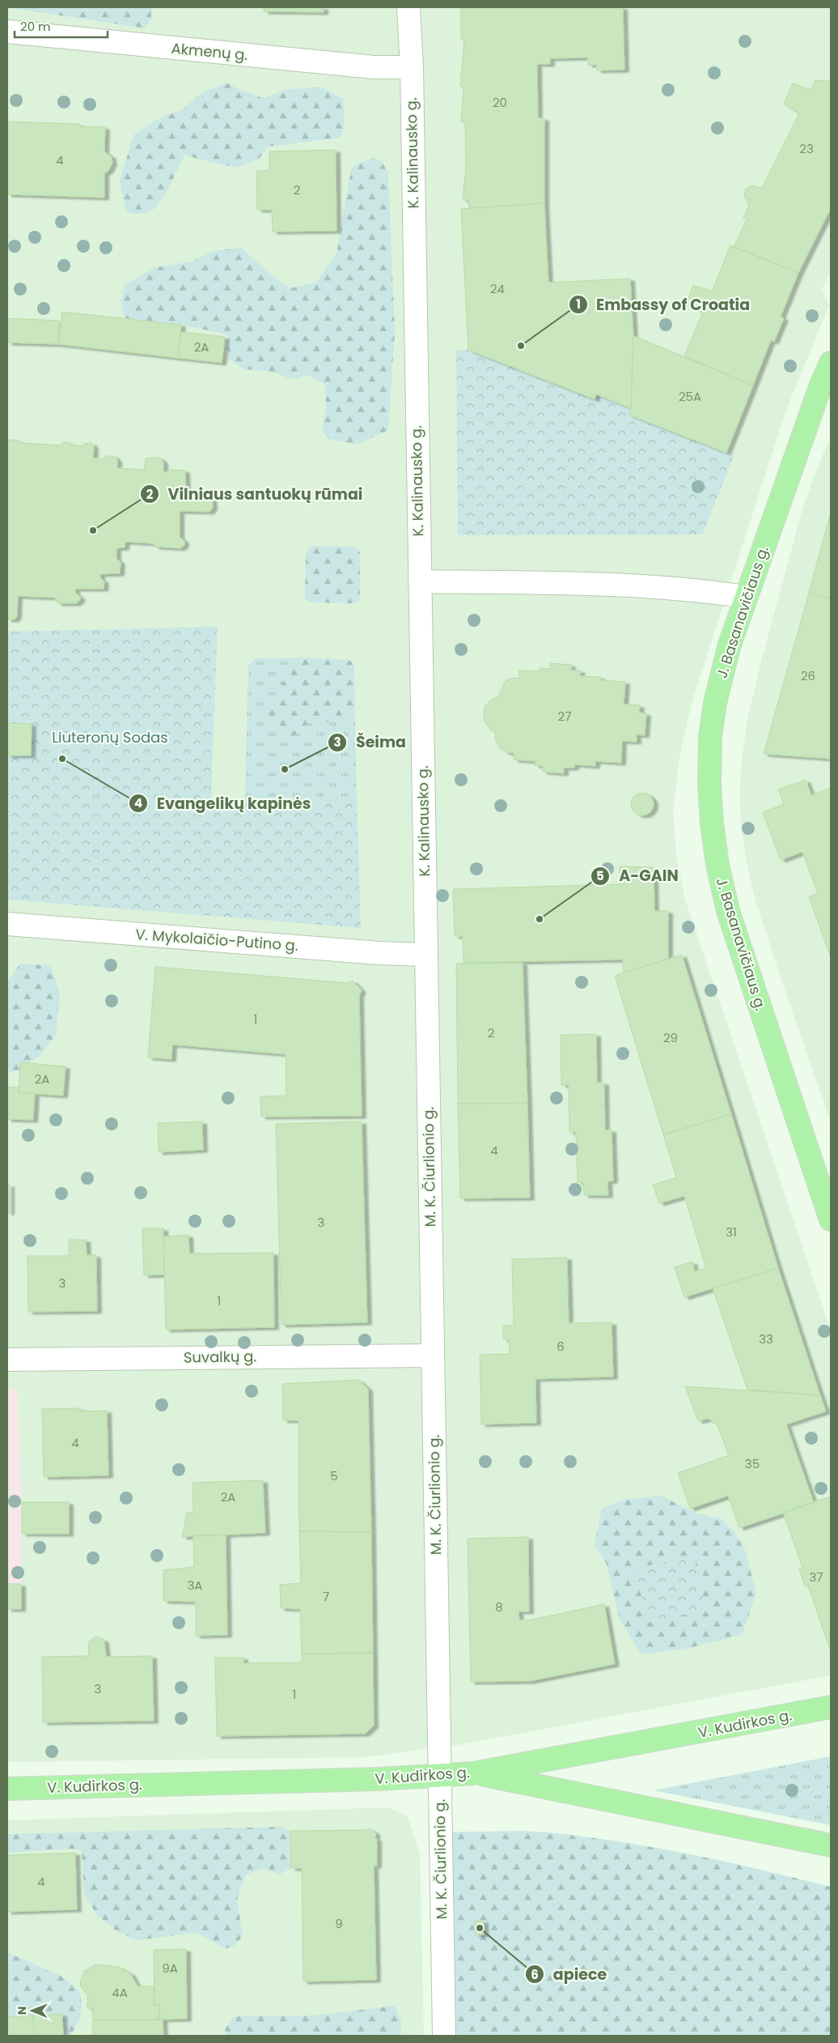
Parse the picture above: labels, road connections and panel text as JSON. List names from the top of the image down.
{
  "streets": {
    "main road": ["J. Basanavičiaus g.", "V. Kudirkos g."],
    "street": [
      "Akmenų g.",
      "K. Kalinausko g.",
      "V. Mykolaičio-Putino g.",
      "M. K. Čiurlionio g.",
      "Suvalkų g."
    ]
  },
  "crossings": [
    ["Akmenų g.", "K. Kalinausko g."],
    ["K. Kalinausko g.", "V. Mykolaičio-Putino g."],
    ["K. Kalinausko g.", "M. K. Čiurlionio g."],
    ["V. Mykolaičio-Putino g.", "M. K. Čiurlionio g."],
    ["M. K. Čiurlionio g.", "Suvalkų g."],
    ["M. K. Čiurlionio g.", "V. Kudirkos g."]
  ],
  "parks": ["Liuteronų Sodas"],
  "places": [
    "Embassy of Croatia",
    "Vilniaus santuokų rūmai",
    "Evangelikų kapinės",
    "Šeima",
    "A-GAIN",
    "apiece"
  ],
  "house_numbers": [
    "20",
    "23",
    "4",
    "2",
    "24",
    "2A",
    "25A",
    "26",
    "27",
    "1",
    "2",
    "29",
    "2A",
    "4",
    "3",
    "31",
    "3",
    "1",
    "33",
    "6",
    "4",
    "35",
    "5",
    "2A",
    "37",
    "3A",
    "7",
    "8",
    "3",
    "1",
    "4",
    "9",
    "9A",
    "4A"
  ],
  "scale_bar": "20 m",
  "north": "left"
}
